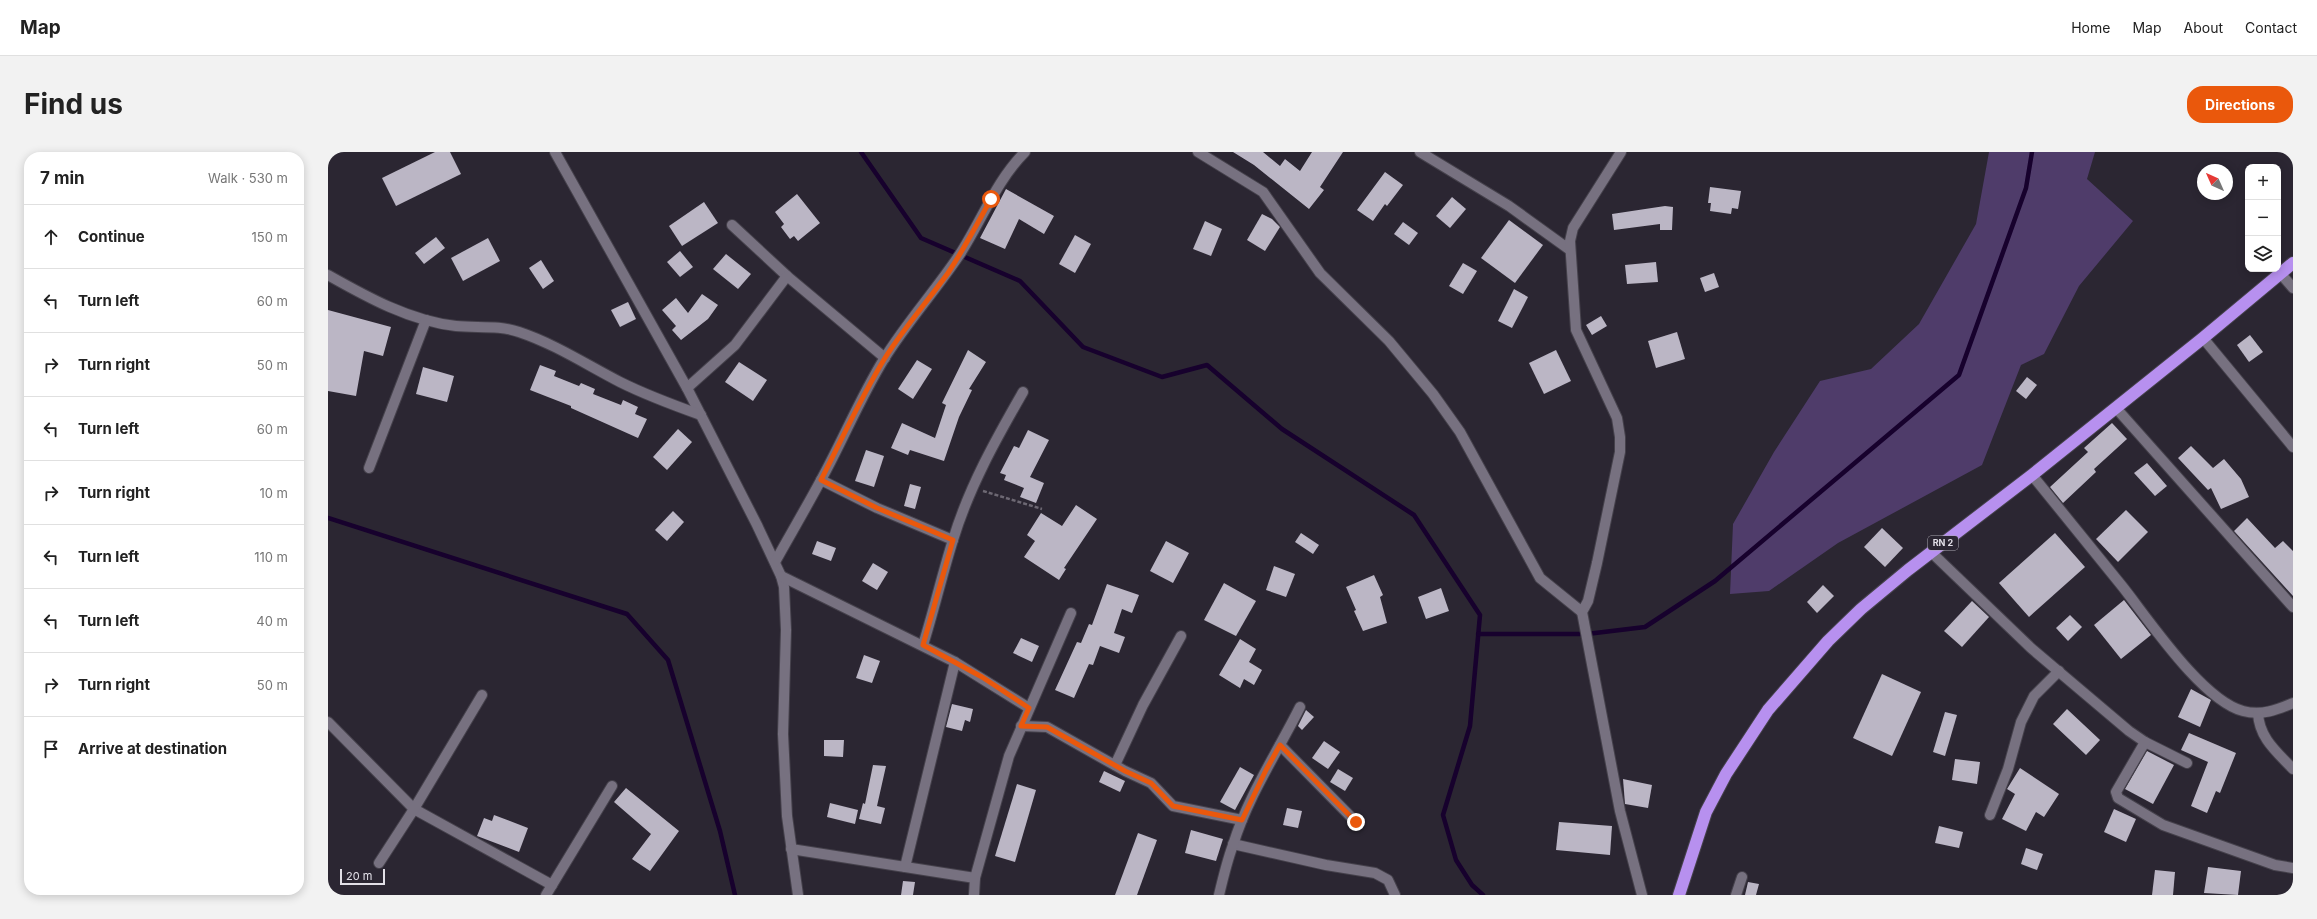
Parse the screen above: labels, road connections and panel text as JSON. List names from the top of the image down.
{
  "streets": {
    "highway": ["RN 2"]
  },
  "scale_bar": "20 m",
  "north": "top left",
  "page": {
    "header": "Map",
    "nav": [
      "Home",
      "Map",
      "About",
      "Contact"
    ],
    "buttons": "Directions",
    "title": "Find us",
    "heading": ["7 min", "Walk · 530 m"],
    "map_buttons": ["+", "−"],
    "list": [
      ["Continue", "150 m"],
      ["Turn left", "60 m"],
      ["Turn right", "50 m"],
      ["Turn left", "60 m"],
      ["Turn right", "10 m"],
      ["Turn left", "110 m"],
      ["Turn left", "40 m"],
      ["Turn right", "50 m"],
      "Arrive at destination"
    ],
    "scale": "20 m"
  }
}
